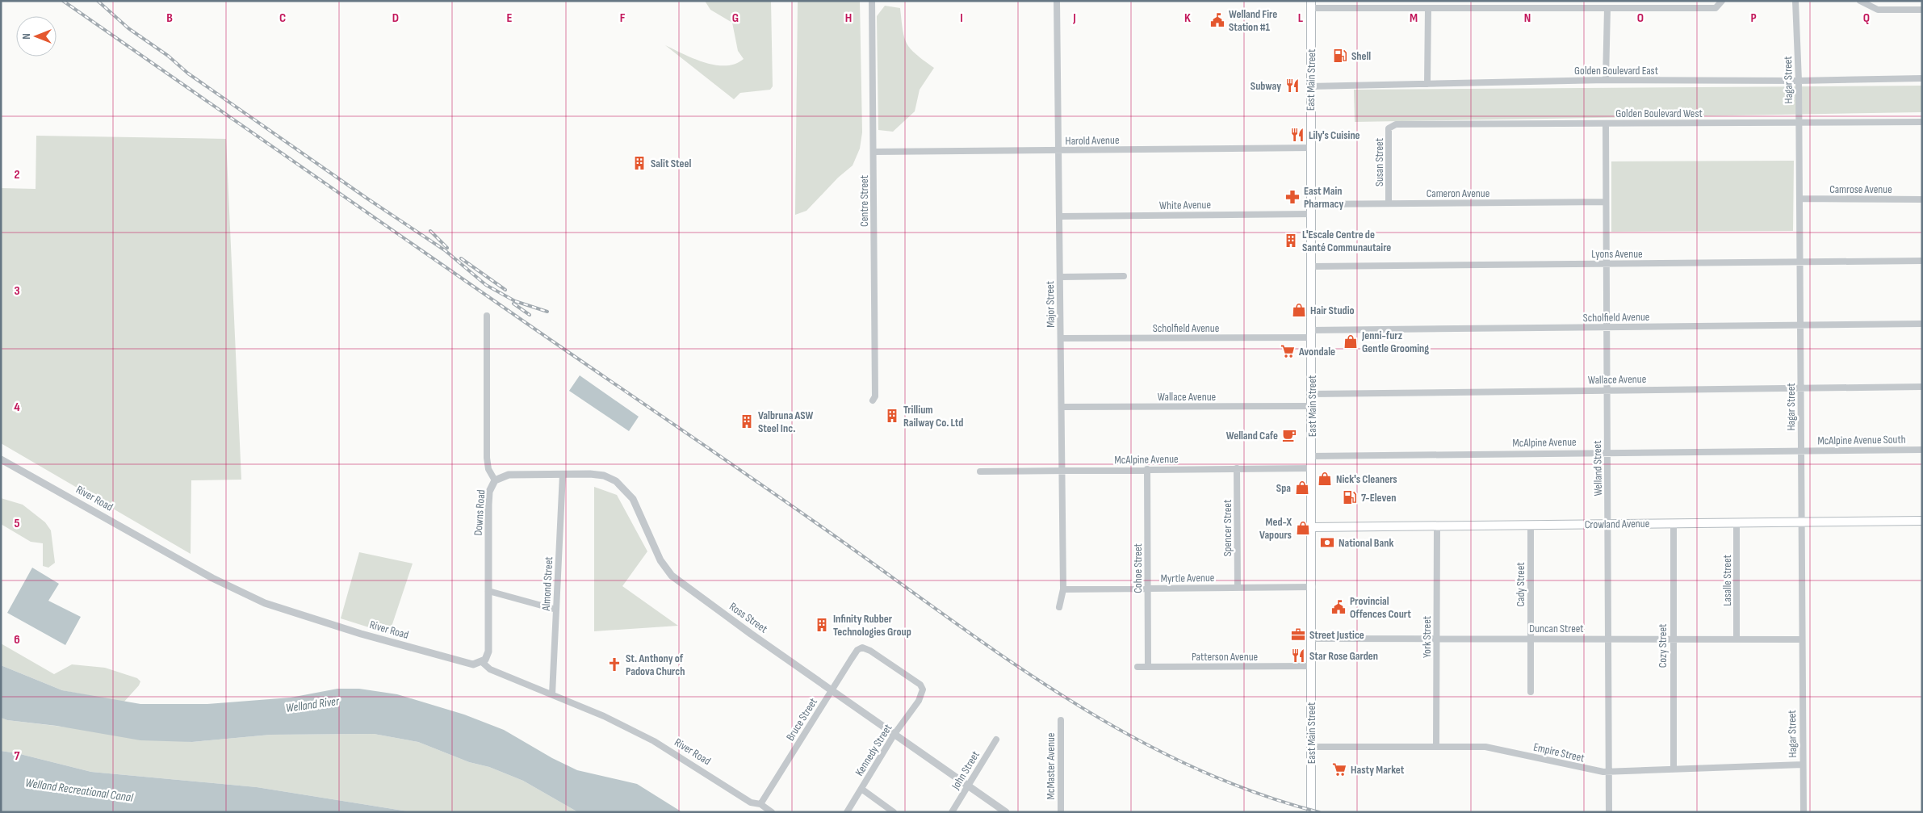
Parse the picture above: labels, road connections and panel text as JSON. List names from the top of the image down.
{
  "streets": {
    "main road": ["East Main Street", "Crowland Avenue"],
    "street": [
      "Golden Boulevard East",
      "Hagar Street",
      "Golden Boulevard West",
      "Harold Avenue",
      "Susan Street",
      "Camrose Avenue",
      "Cameron Avenue",
      "Centre Street",
      "White Avenue",
      "Lyons Avenue",
      "Major Street",
      "Scholfield Avenue",
      "Wallace Avenue",
      "McAlpine Avenue South",
      "McAlpine Avenue",
      "Welland Street",
      "River Road",
      "Downs Road",
      "Spencer Street",
      "Cohoe Street",
      "Myrtle Avenue",
      "Lasalle Street",
      "Almond Street",
      "Cady Street",
      "Ross Street",
      "Duncan Street",
      "York Street",
      "Cozy Street",
      "Patterson Avenue",
      "Bruce Street",
      "Kennedy Street",
      "Empire Street",
      "McMaster Avenue",
      "John Street"
    ]
  },
  "crossings": [
    ["Golden Boulevard East", "East Main Street"],
    ["Golden Boulevard East", "Hagar Street"],
    ["East Main Street", "Harold Avenue"],
    ["East Main Street", "Cameron Avenue"],
    ["East Main Street", "White Avenue"],
    ["East Main Street", "Lyons Avenue"],
    ["East Main Street", "Scholfield Avenue"],
    ["East Main Street", "Wallace Avenue"],
    ["East Main Street", "McAlpine Avenue"],
    ["East Main Street", "Crowland Avenue"],
    ["East Main Street", "Myrtle Avenue"],
    ["East Main Street", "Duncan Street"],
    ["East Main Street", "Patterson Avenue"],
    ["East Main Street", "Empire Street"],
    ["Hagar Street", "Golden Boulevard West"],
    ["Hagar Street", "Camrose Avenue"],
    ["Hagar Street", "Lyons Avenue"],
    ["Hagar Street", "Scholfield Avenue"],
    ["Hagar Street", "Wallace Avenue"],
    ["Hagar Street", "McAlpine Avenue South"],
    ["Hagar Street", "McAlpine Avenue"],
    ["Hagar Street", "Crowland Avenue"],
    ["Hagar Street", "Duncan Street"],
    ["Hagar Street", "Empire Street"],
    ["Golden Boulevard West", "Susan Street"],
    ["Golden Boulevard West", "Welland Street"],
    ["Harold Avenue", "Centre Street"],
    ["Harold Avenue", "Major Street"],
    ["Susan Street", "Cameron Avenue"],
    ["Cameron Avenue", "Welland Street"],
    ["White Avenue", "Major Street"],
    ["Lyons Avenue", "Welland Street"],
    ["Major Street", "Scholfield Avenue"],
    ["Major Street", "Wallace Avenue"],
    ["Major Street", "McAlpine Avenue"],
    ["Major Street", "Myrtle Avenue"],
    ["Scholfield Avenue", "Welland Street"],
    ["Wallace Avenue", "Welland Street"],
    ["McAlpine Avenue South", "McAlpine Avenue"],
    ["McAlpine Avenue", "Welland Street"],
    ["McAlpine Avenue", "Spencer Street"],
    ["McAlpine Avenue", "Cohoe Street"],
    ["Welland Street", "Crowland Avenue"],
    ["Welland Street", "Duncan Street"],
    ["Welland Street", "Empire Street"],
    ["River Road", "Downs Road"],
    ["River Road", "Almond Street"],
    ["River Road", "Bruce Street"],
    ["Downs Road", "Ross Street"],
    ["Crowland Avenue", "Lasalle Street"],
    ["Crowland Avenue", "Cady Street"],
    ["Crowland Avenue", "York Street"],
    ["Crowland Avenue", "Cozy Street"],
    ["Spencer Street", "Myrtle Avenue"],
    ["Cohoe Street", "Myrtle Avenue"],
    ["Cohoe Street", "Patterson Avenue"],
    ["Lasalle Street", "Duncan Street"],
    ["Almond Street", "Ross Street"],
    ["Cady Street", "Duncan Street"],
    ["Ross Street", "Bruce Street"],
    ["Ross Street", "Kennedy Street"],
    ["Ross Street", "John Street"],
    ["Duncan Street", "York Street"],
    ["Duncan Street", "Cozy Street"],
    ["York Street", "Empire Street"],
    ["Cozy Street", "Empire Street"],
    ["Bruce Street", "Kennedy Street"]
  ],
  "water": ["Welland River", "Welland Recreational Canal"],
  "places": {
    "public building": ["Welland Fire Station #1", "Provincial Offences Court"],
    "fuel station": ["Shell", "7-Eleven"],
    "restaurant": ["Subway", "Lily's Cuisine", "Star Rose Garden"],
    "building": [
      "Salit Steel",
      "L'Escale Centre de Santé Communautaire",
      "Trillium Railway Co. Ltd",
      "Valbruna ASW Steel Inc.",
      "Infinity Rubber Technologies Group"
    ],
    "pharmacy": ["East Main Pharmacy"],
    "shop": [
      "Hair Studio",
      "Jenni-furz Gentle Grooming",
      "Nick's Cleaners",
      "Spa",
      "Med-X Vapours"
    ],
    "supermarket": ["Avondale", "Hasty Market"],
    "cafe": ["Welland Cafe"],
    "bank": ["National Bank"],
    "office": ["Street Justice"],
    "church": ["St. Anthony of Padova Church"]
  },
  "north": "left",
  "grid": {
    "columns": [
      "B",
      "C",
      "D",
      "E",
      "F",
      "G",
      "H",
      "I",
      "J",
      "K",
      "L",
      "M",
      "N",
      "O",
      "P",
      "Q"
    ],
    "rows": [
      "2",
      "3",
      "4",
      "5",
      "6",
      "7"
    ]
  }
}
